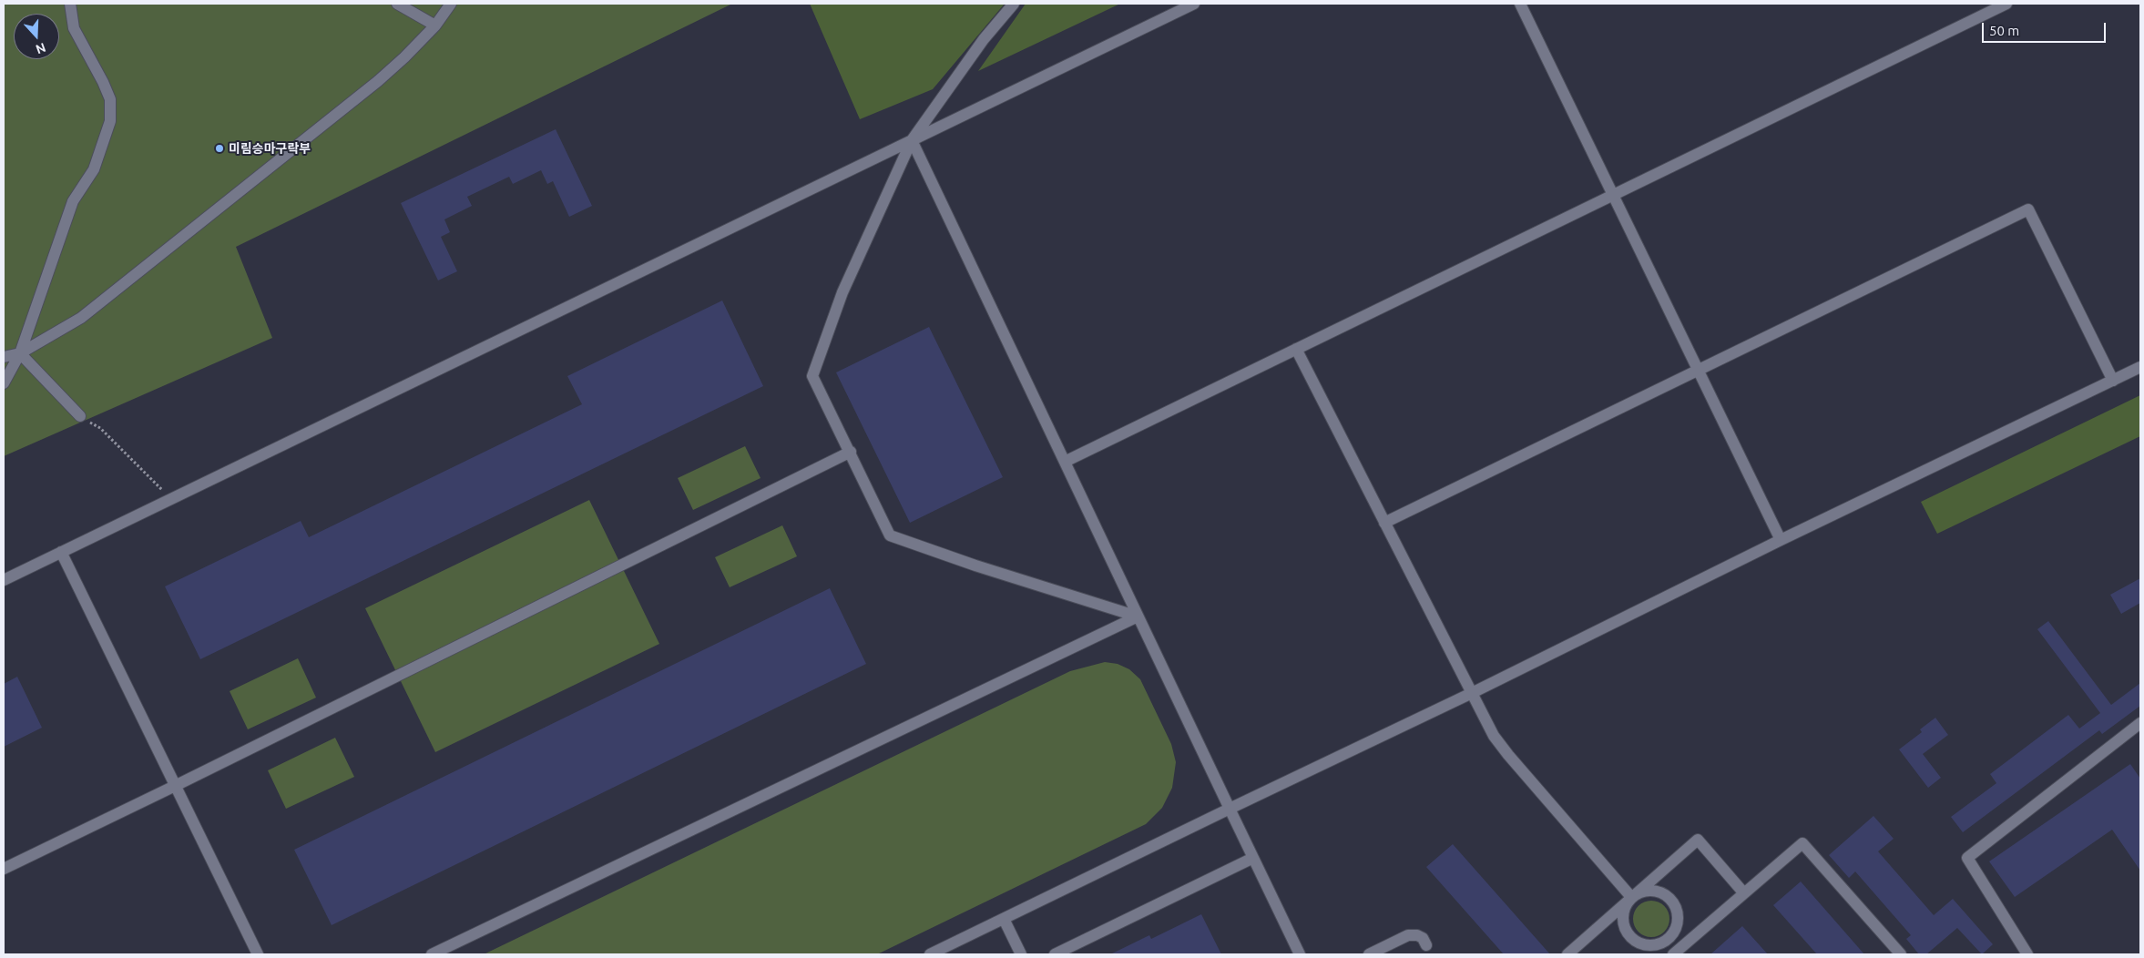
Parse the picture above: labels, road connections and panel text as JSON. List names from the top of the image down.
{
  "places": ["미림승마구락부"],
  "scale_bar": "50 m",
  "north": "bottom"
}
